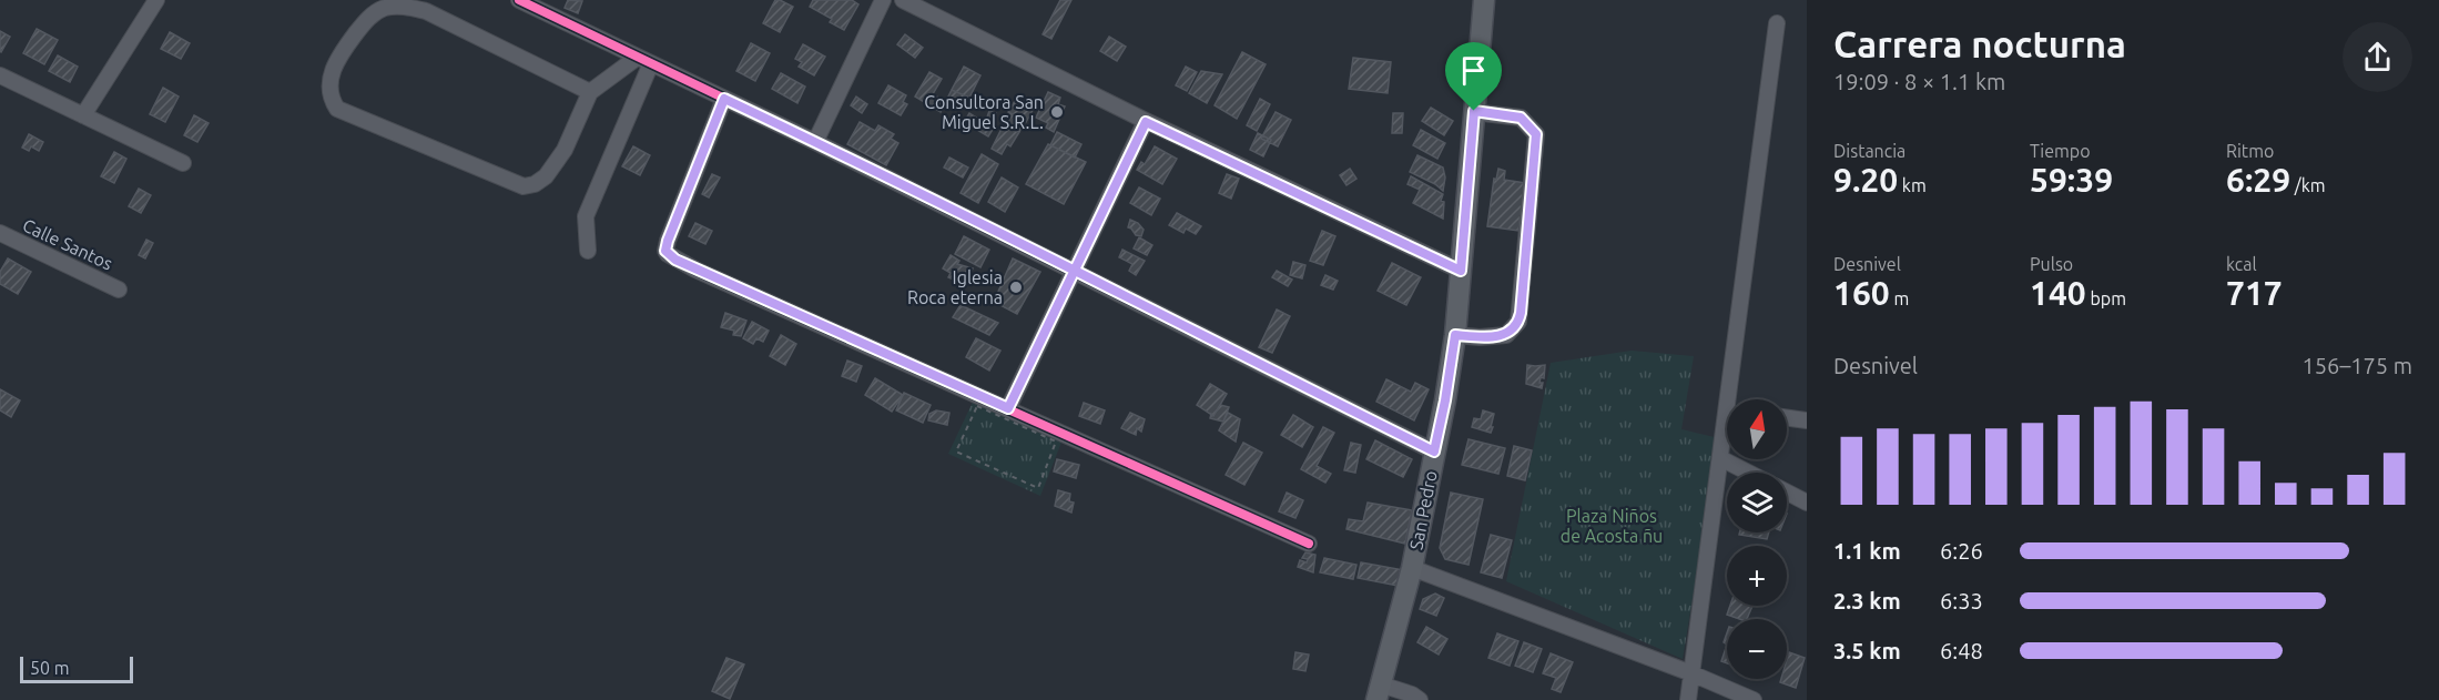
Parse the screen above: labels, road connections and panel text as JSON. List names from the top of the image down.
{
  "streets": {
    "main road": ["San Pedro"],
    "street": ["Calle Santos"]
  },
  "parks": ["Plaza Niños de Acosta ñu"],
  "places": ["Consultora San Miguel S.R.L.", "Iglesia Roca eterna"],
  "scale_bar": "50 m",
  "north": "top",
  "page": {
    "heading": ["Carrera nocturna", "19:09 · 8 × 1.1 km"],
    "stats": [
      ["Distancia", "9.20 km"],
      ["Tiempo", "59:39"],
      ["Ritmo", "6:29 /km"],
      ["Desnivel", "160 m"],
      ["Pulso", "140 bpm"],
      ["kcal", "717"]
    ],
    "chart": ["Desnivel", "156–175 m"],
    "map_buttons": ["+", "−"],
    "list": [
      {
        "name": "1.1 km",
        "note": "6:26"
      },
      {
        "name": "2.3 km",
        "note": "6:33"
      },
      {
        "name": "3.5 km",
        "note": "6:48"
      }
    ],
    "scale": "50 m"
  }
}
